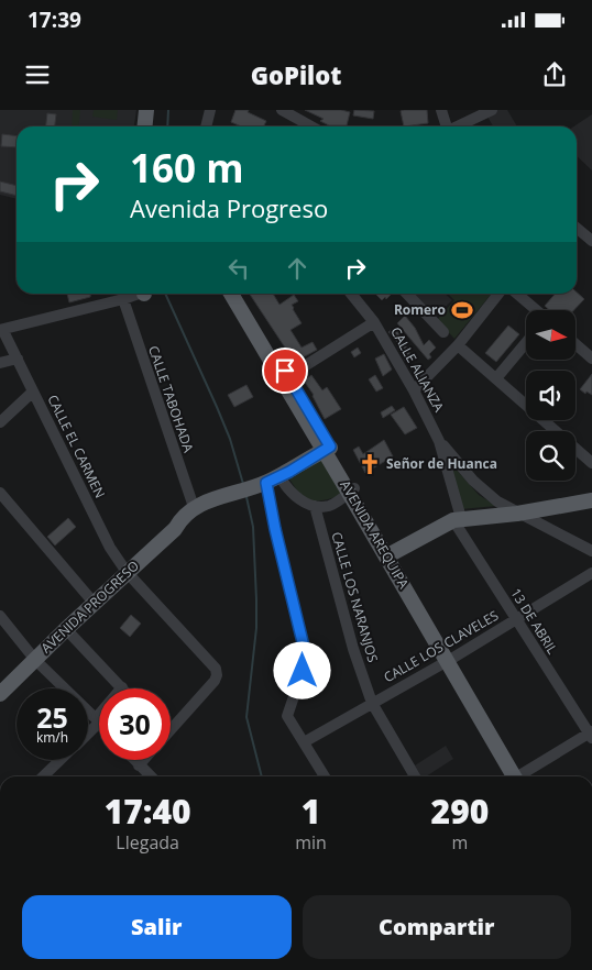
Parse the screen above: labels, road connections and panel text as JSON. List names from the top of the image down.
{
  "streets": {
    "main road": ["AVENIDA AREQUIPA", "AVENIDA PROGRESO"],
    "street": [
      "CALLE ALIANZA",
      "CALLE TABOHADA",
      "CALLE EL CARMEN",
      "CALLE LOS NARANJOS",
      "13 DE ABRIL",
      "CALLE LOS CLAVELES"
    ]
  },
  "crossings": [
    ["CALLE ALIANZA", "13 DE ABRIL"],
    ["CALLE TABOHADA", "AVENIDA PROGRESO"],
    ["CALLE EL CARMEN", "AVENIDA PROGRESO"],
    ["AVENIDA AREQUIPA", "CALLE LOS CLAVELES"],
    ["CALLE LOS NARANJOS", "CALLE LOS CLAVELES"],
    ["13 DE ABRIL", "CALLE LOS CLAVELES"]
  ],
  "places": {
    "sports": ["Romero"],
    "church": ["Señor de Huanca"]
  },
  "north": "right",
  "page": {
    "status": "17:39",
    "header": "GoPilot",
    "turn": ["160 m", "Avenida Progreso"],
    "speed": "25 km/h",
    "limit": "30",
    "eta": [
      "17:40",
      "Llegada",
      "1",
      "min",
      "290",
      "m"
    ],
    "buttons": ["Salir", "Compartir"]
  }
}
